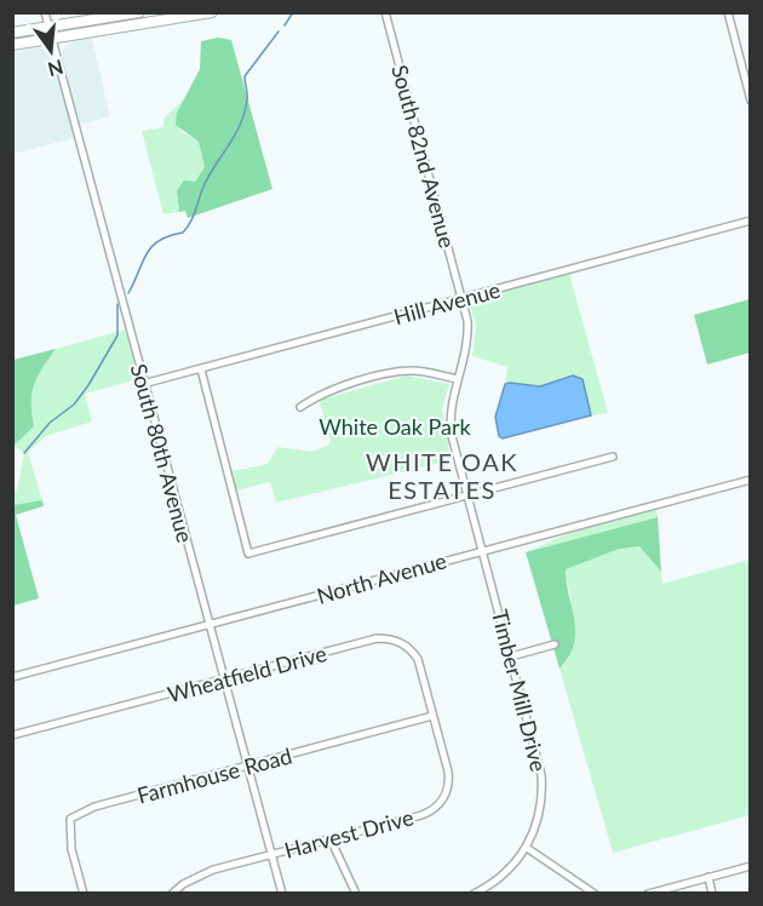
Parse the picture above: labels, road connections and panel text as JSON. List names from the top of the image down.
{
  "streets": {
    "street": [
      "South 82nd Avenue",
      "Hill Avenue",
      "South 80th Avenue",
      "North Avenue",
      "Wheatfield Drive",
      "Timber Mill Drive",
      "Farmhouse Road",
      "Harvest Drive"
    ]
  },
  "crossings": [
    ["South 82nd Avenue", "Hill Avenue"],
    ["South 82nd Avenue", "Timber Mill Drive"],
    ["Hill Avenue", "South 80th Avenue"],
    ["South 80th Avenue", "North Avenue"],
    ["South 80th Avenue", "Wheatfield Drive"],
    ["South 80th Avenue", "Farmhouse Road"],
    ["South 80th Avenue", "Harvest Drive"],
    ["North Avenue", "Timber Mill Drive"],
    ["Wheatfield Drive", "Farmhouse Road"],
    ["Wheatfield Drive", "Harvest Drive"],
    ["Farmhouse Road", "Harvest Drive"]
  ],
  "districts": ["WHITE OAK ESTATES"],
  "parks": ["White Oak Park"],
  "north": "bottom"
}
